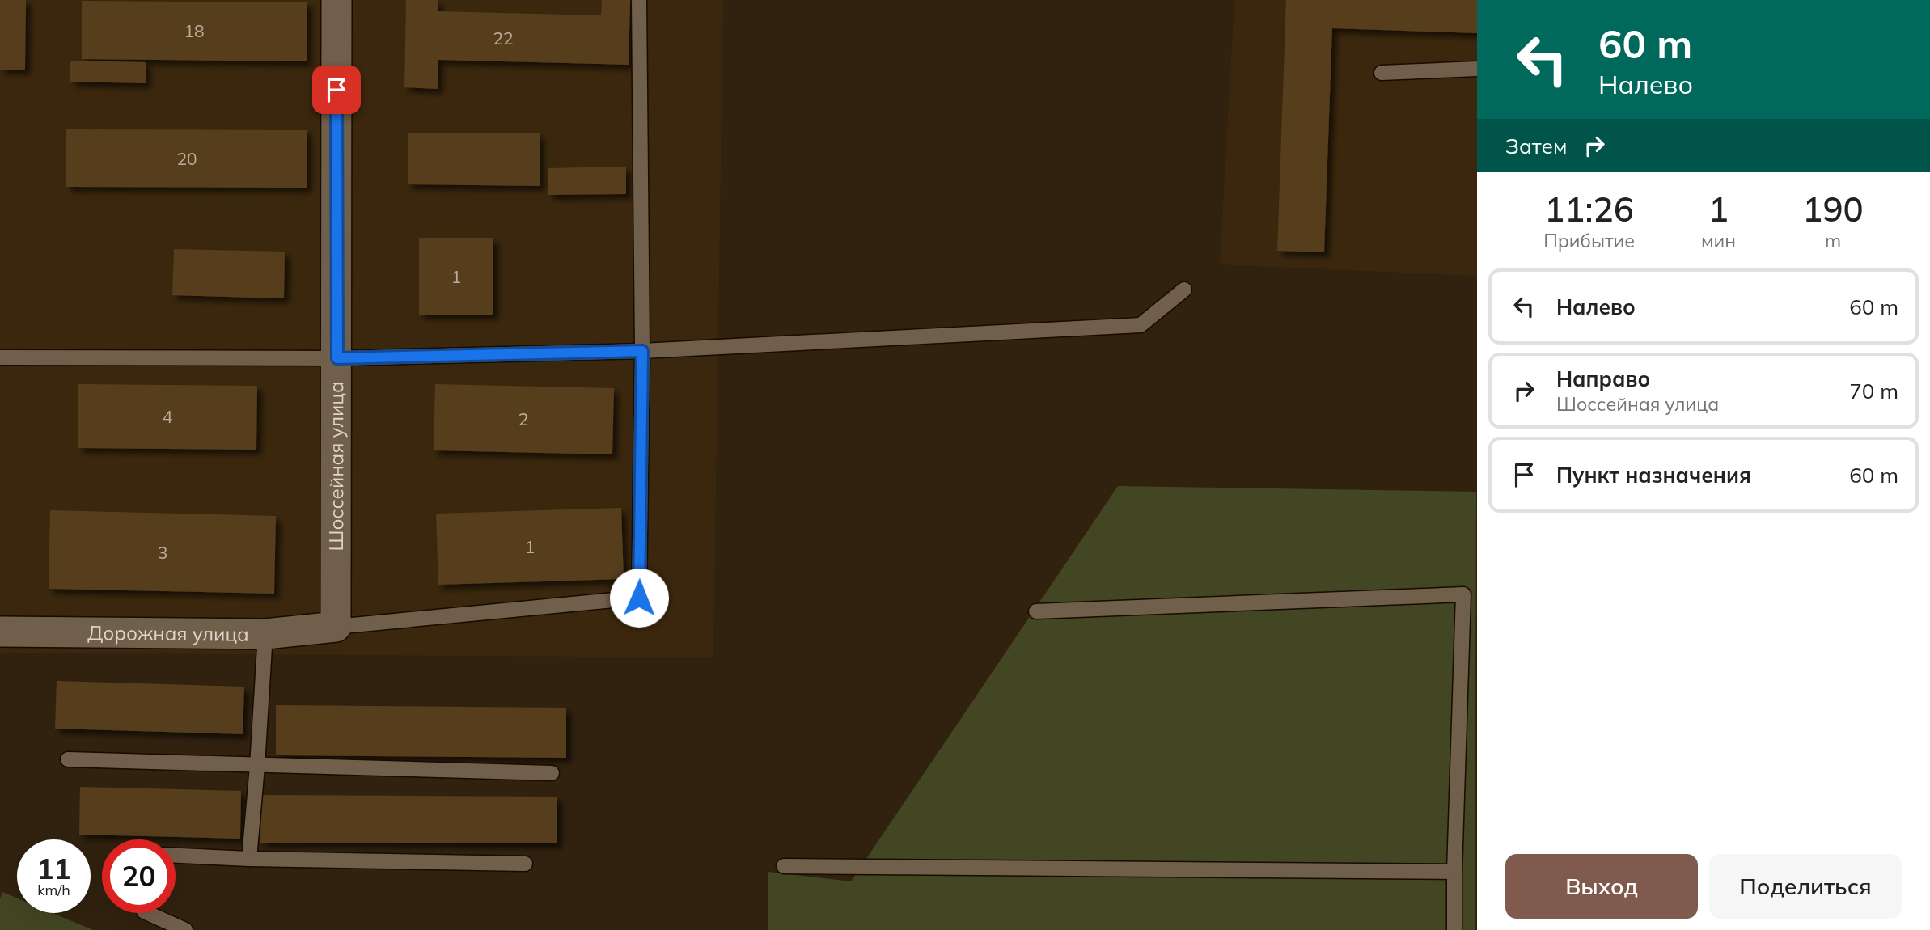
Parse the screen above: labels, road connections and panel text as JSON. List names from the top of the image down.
{
  "streets": {
    "street": ["Шоссейная улица", "Дорожная улица"]
  },
  "crossings": [
    ["Шоссейная улица", "Дорожная улица"]
  ],
  "house_numbers": [
    "18",
    "22",
    "20",
    "1",
    "4",
    "2",
    "1",
    "3"
  ],
  "page": {
    "turn": ["60 m", "Налево"],
    "then": "Затем",
    "eta": [
      "11:26",
      "Прибытие",
      "1",
      "мин",
      "190",
      "m"
    ],
    "list": [
      {
        "name": "Налево",
        "value": "60 m"
      },
      {
        "name": "Направо",
        "note": "Шоссейная улица",
        "value": "70 m"
      },
      {
        "name": "Пункт назначения",
        "value": "60 m"
      }
    ],
    "speed": "11 km/h",
    "limit": "20",
    "buttons": ["Выход", "Поделиться"]
  }
}
